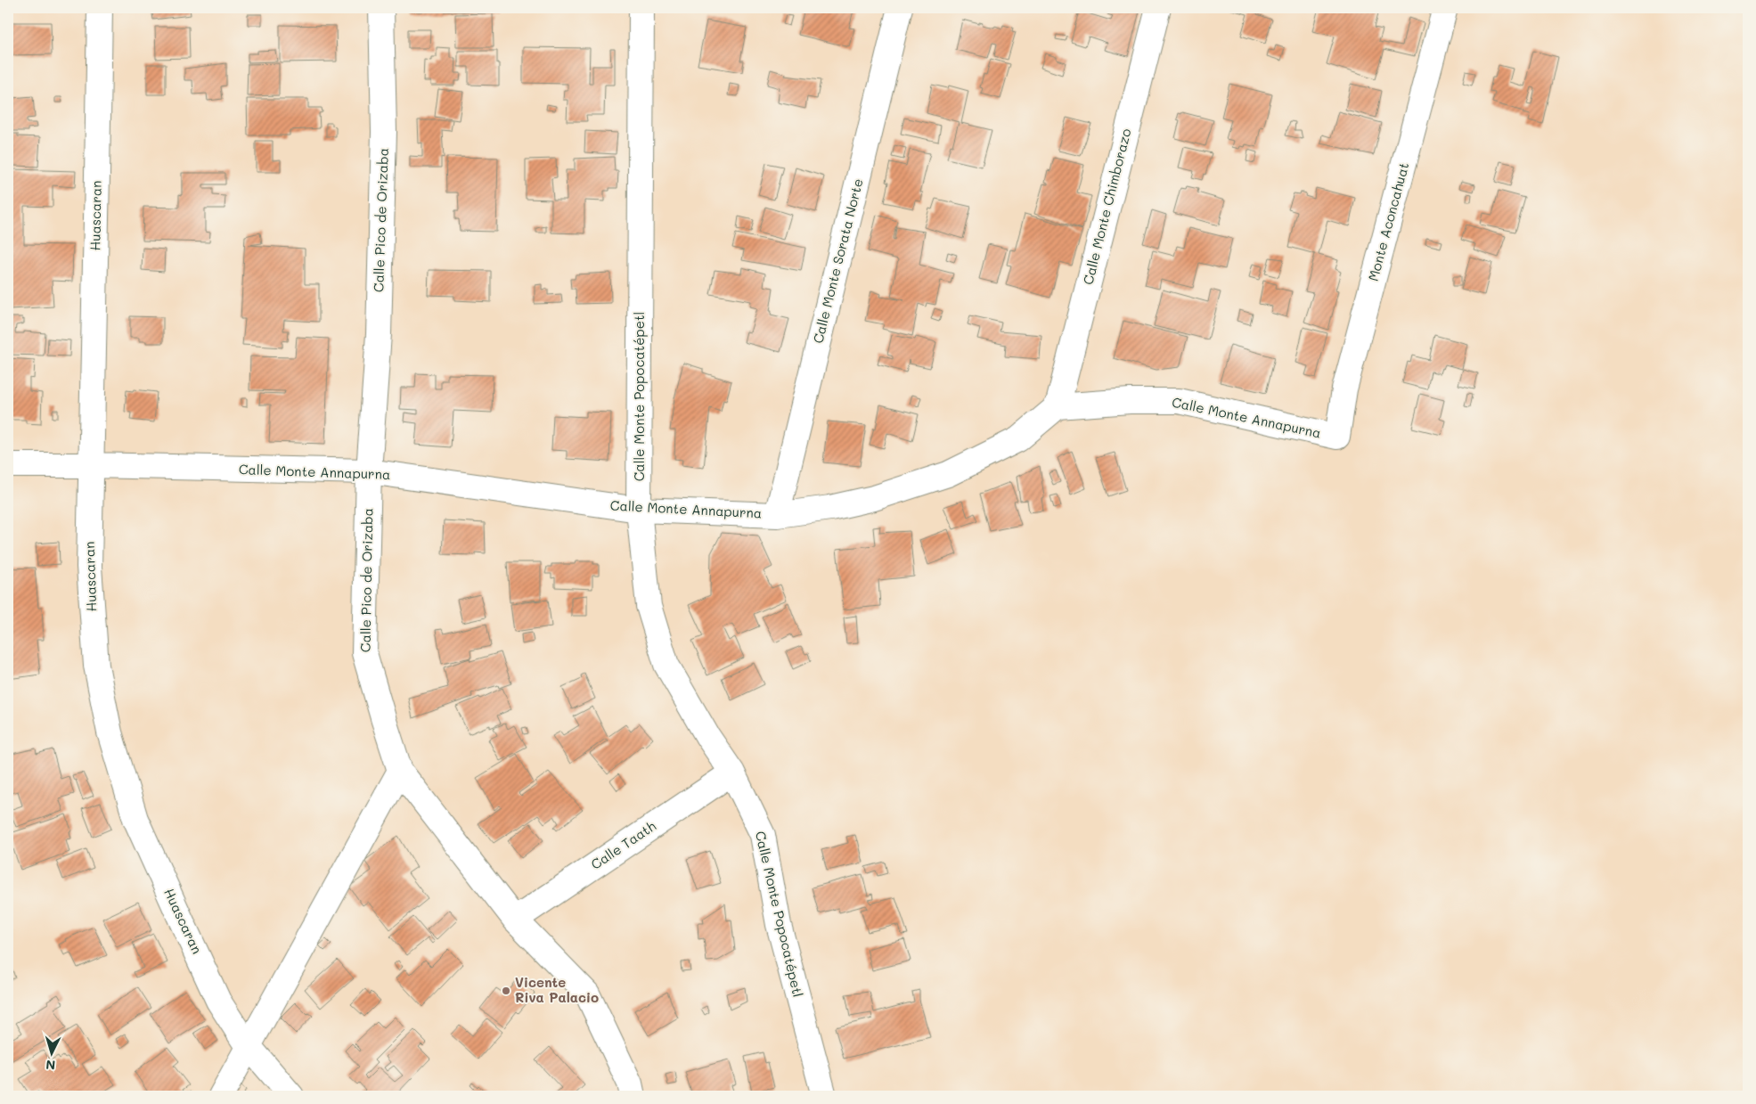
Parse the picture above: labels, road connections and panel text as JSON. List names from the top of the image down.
{
  "streets": {
    "street": [
      "Calle Monte Chimborazo",
      "Huascaran",
      "Calle Pico de Orizaba",
      "Monte Aconcahuat",
      "Calle Monte Sorata Norte",
      "Calle Monte Popocatépetl",
      "Calle Monte Annapurna",
      "Calle Taath"
    ]
  },
  "crossings": [
    ["Calle Monte Chimborazo", "Calle Monte Annapurna"],
    ["Huascaran", "Calle Monte Annapurna"],
    ["Calle Pico de Orizaba", "Calle Monte Annapurna"],
    ["Calle Pico de Orizaba", "Calle Taath"],
    ["Monte Aconcahuat", "Calle Monte Annapurna"],
    ["Calle Monte Sorata Norte", "Calle Monte Annapurna"],
    ["Calle Monte Popocatépetl", "Calle Monte Annapurna"],
    ["Calle Monte Popocatépetl", "Calle Taath"]
  ],
  "places": ["Vicente Riva Palacio"],
  "north": "bottom"
}
